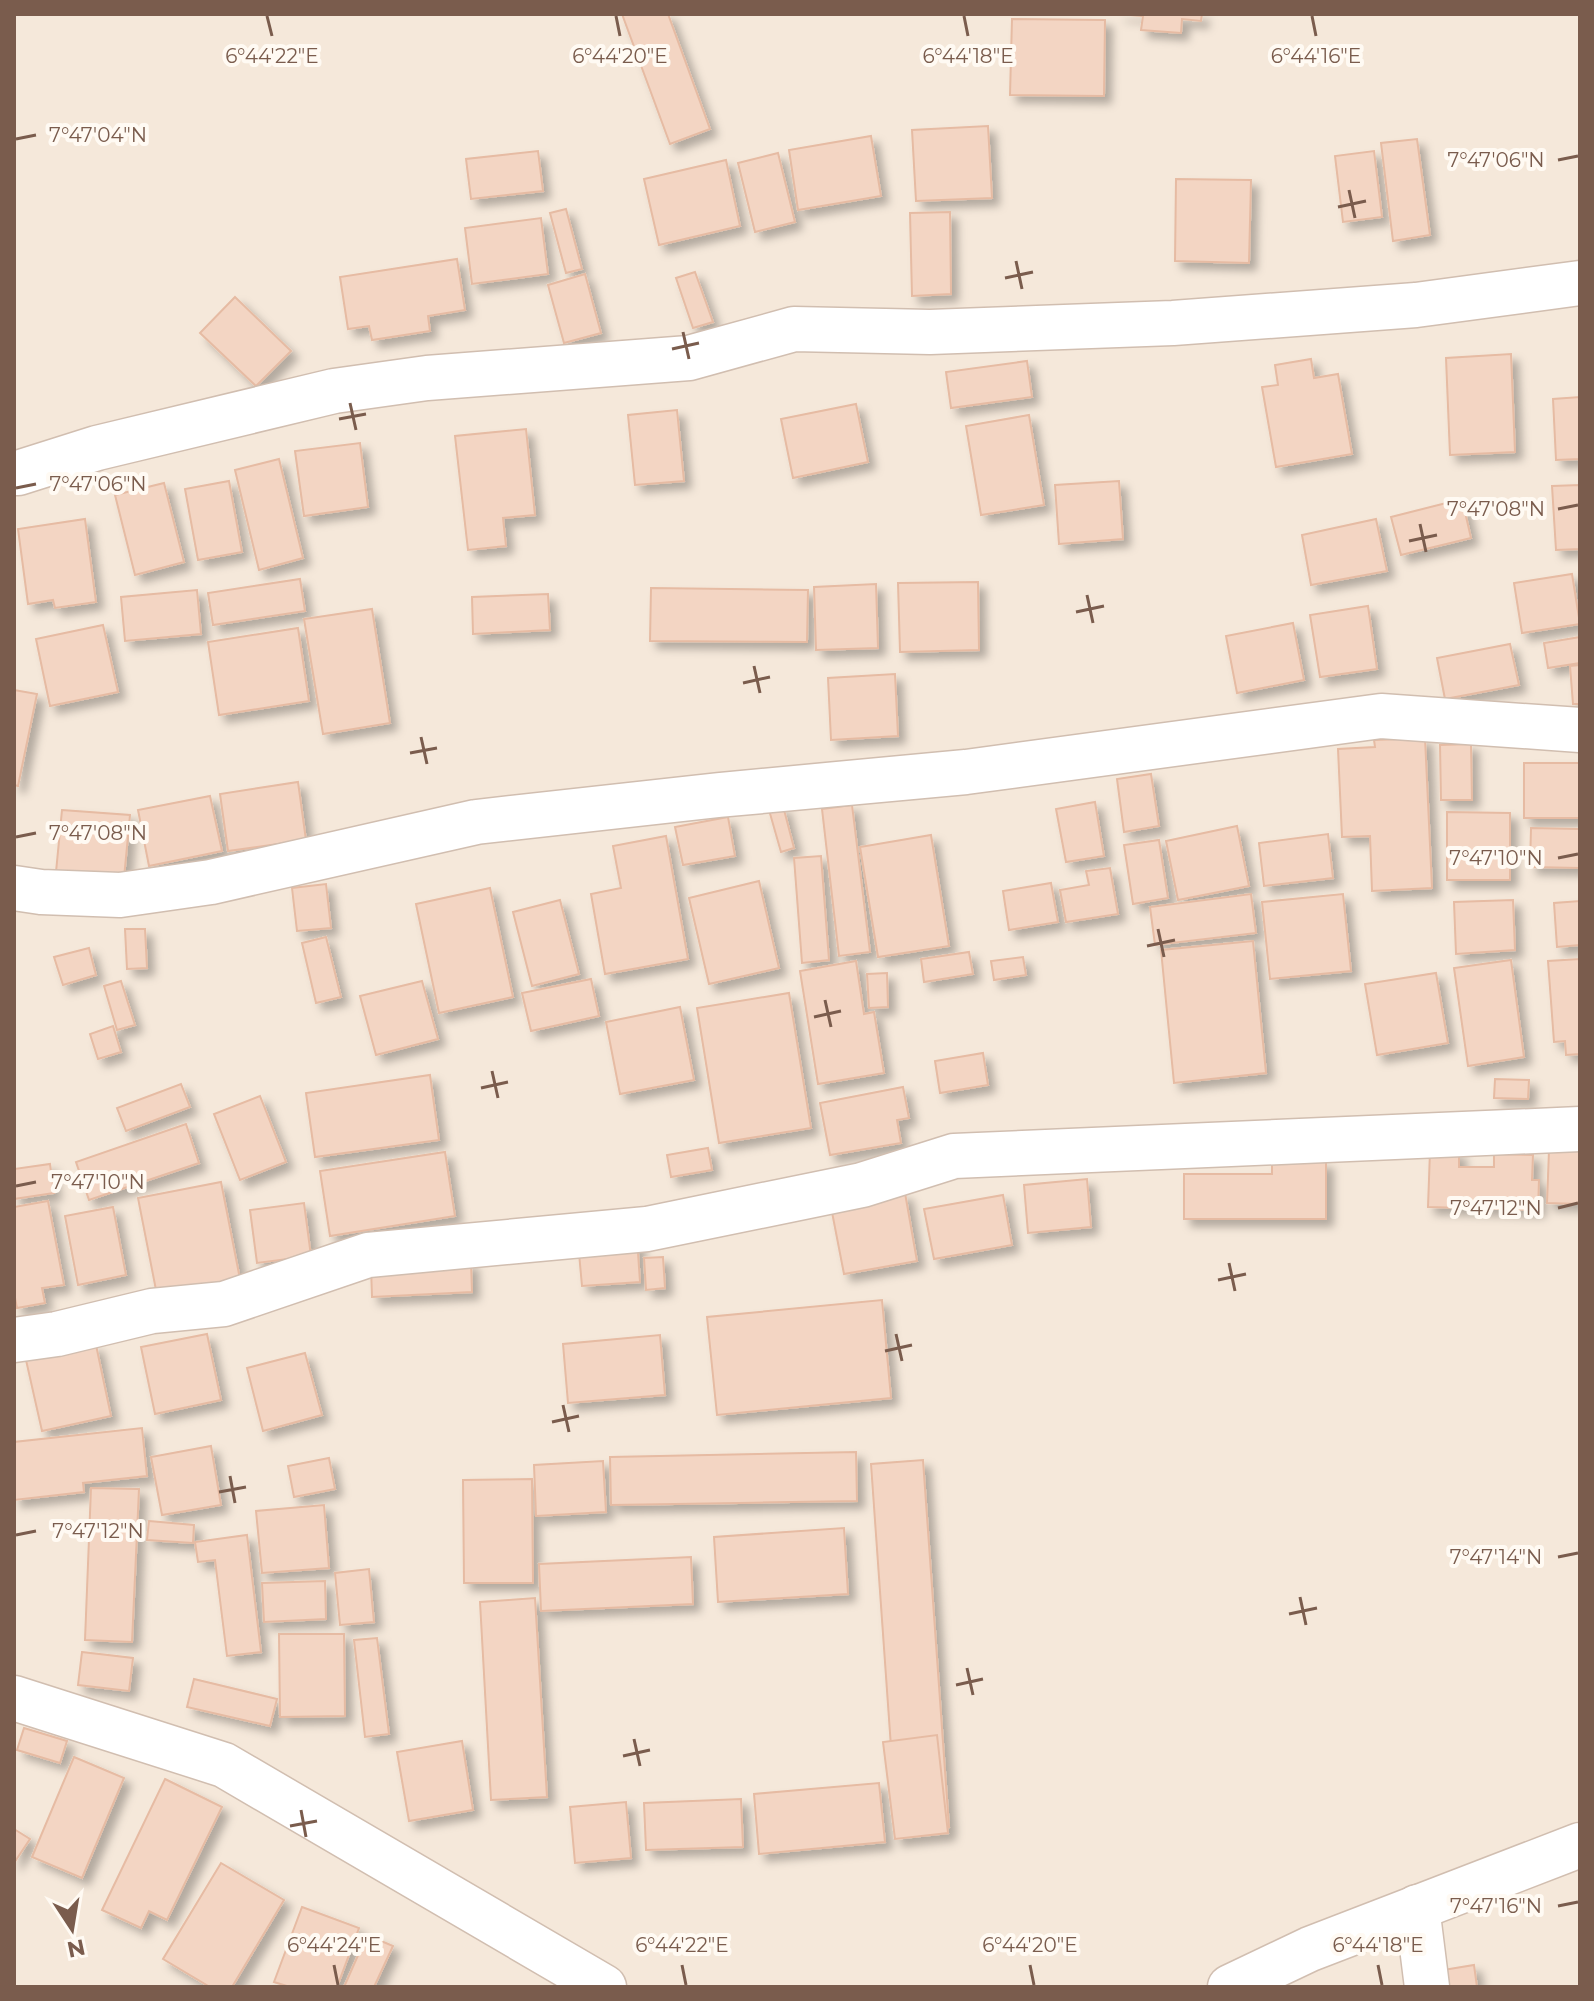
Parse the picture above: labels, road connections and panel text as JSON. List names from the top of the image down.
{
  "north": "bottom",
  "coordinates": [
    "6°44'22\"E",
    "6°44'20\"E",
    "6°44'18\"E",
    "6°44'16\"E",
    "7°47'04\"N",
    "7°47'06\"N",
    "7°47'08\"N",
    "7°47'10\"N",
    "7°47'12\"N",
    "7°47'14\"N",
    "7°47'16\"N",
    "6°44'24\"E"
  ]
}
